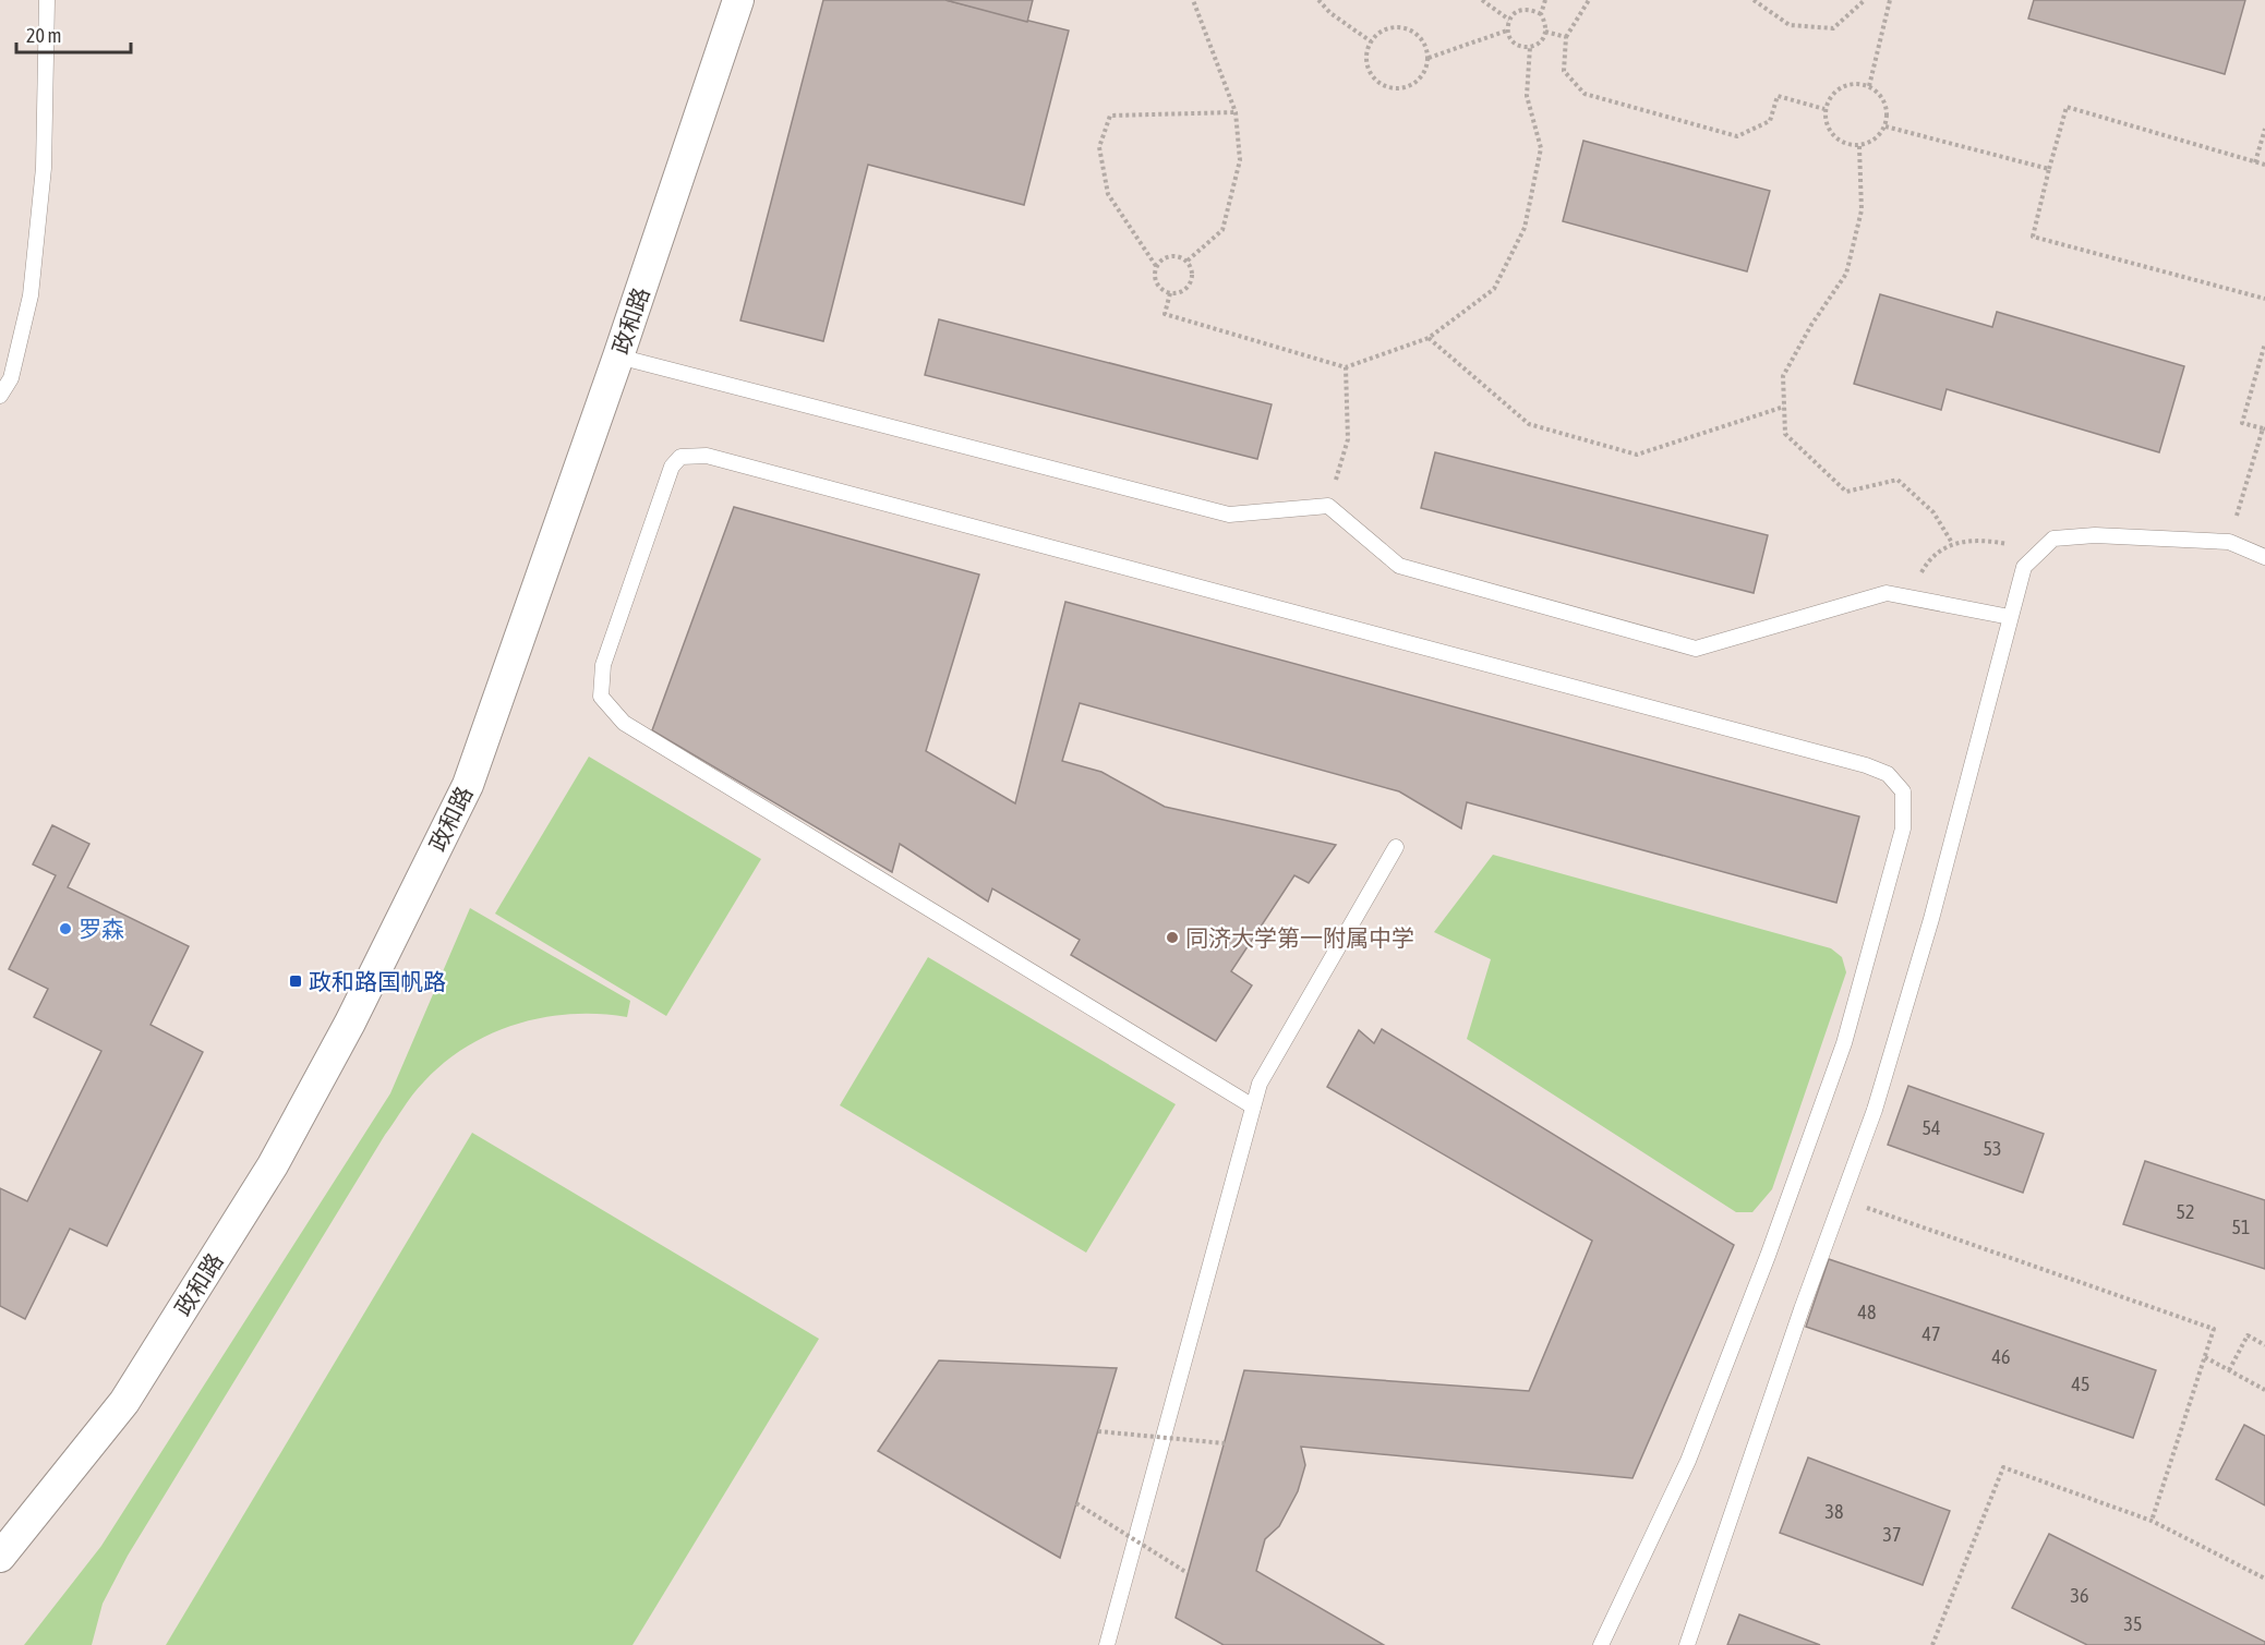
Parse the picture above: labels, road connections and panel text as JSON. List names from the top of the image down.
{
  "streets": {
    "street": ["政和路"]
  },
  "places": {
    "other": ["罗森", "同济大学第一附属中学"],
    "transit": ["政和路国帆路"]
  },
  "house_numbers": [
    "54",
    "53",
    "52",
    "51",
    "48",
    "47",
    "46",
    "45",
    "38",
    "37",
    "36",
    "35"
  ],
  "scale_bar": "20 m"
}
